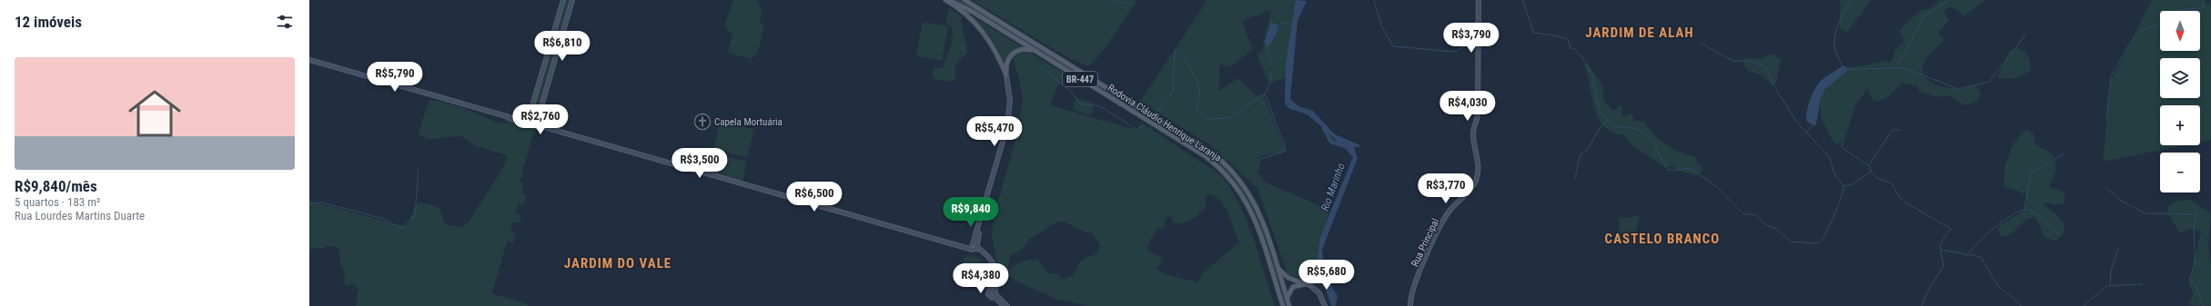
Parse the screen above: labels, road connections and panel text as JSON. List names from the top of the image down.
{
  "streets": {
    "main road": ["BR-447", "Rodovia Cláudio Henrique Laranja", "Rua Principal"]
  },
  "districts": ["JARDIM DE ALAH", "CASTELO BRANCO", "JARDIM DO VALE"],
  "water": ["Rio Marinho"],
  "places": {
    "church": ["Capela Mortuária"]
  },
  "north": "bottom",
  "page": {
    "heading": "12 imóveis",
    "map_buttons": ["+", "−"],
    "price": [
      "R$3,790",
      "R$6,810",
      "R$5,790",
      "R$4,030",
      "R$2,760",
      "R$5,470",
      "R$3,500",
      "R$3,770",
      "R$6,500",
      "R$9,840",
      "R$5,680",
      "R$4,380"
    ],
    "list": [
      {
        "name": "R$9,840/mês",
        "note": "5 quartos · 183 m² · Rua Lourdes Martins Duarte"
      }
    ]
  }
}
